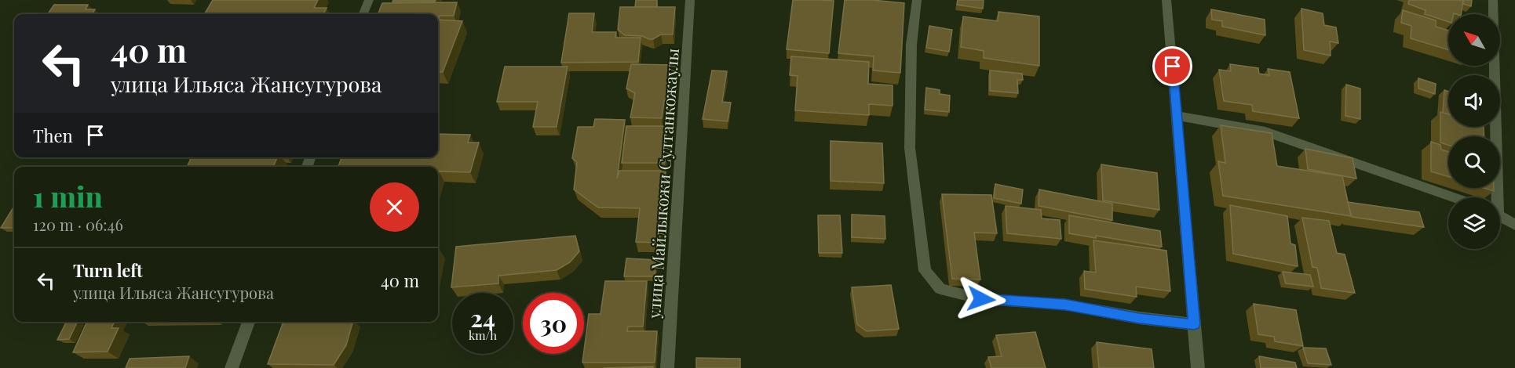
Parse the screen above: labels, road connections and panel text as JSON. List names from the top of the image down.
{
  "streets": {
    "street": ["улица Майлыкожи Султанкожаулы"]
  },
  "north": "top left",
  "page": {
    "turn": ["40 m", "улица Ильяса Жансугурова"],
    "then": "Then",
    "heading": ["1 min", "120 m · 06:46"],
    "list": [
      {
        "name": "Turn left",
        "note": "улица Ильяса Жансугурова",
        "value": "40 m"
      }
    ],
    "speed": "24 km/h",
    "limit": "30"
  }
}
